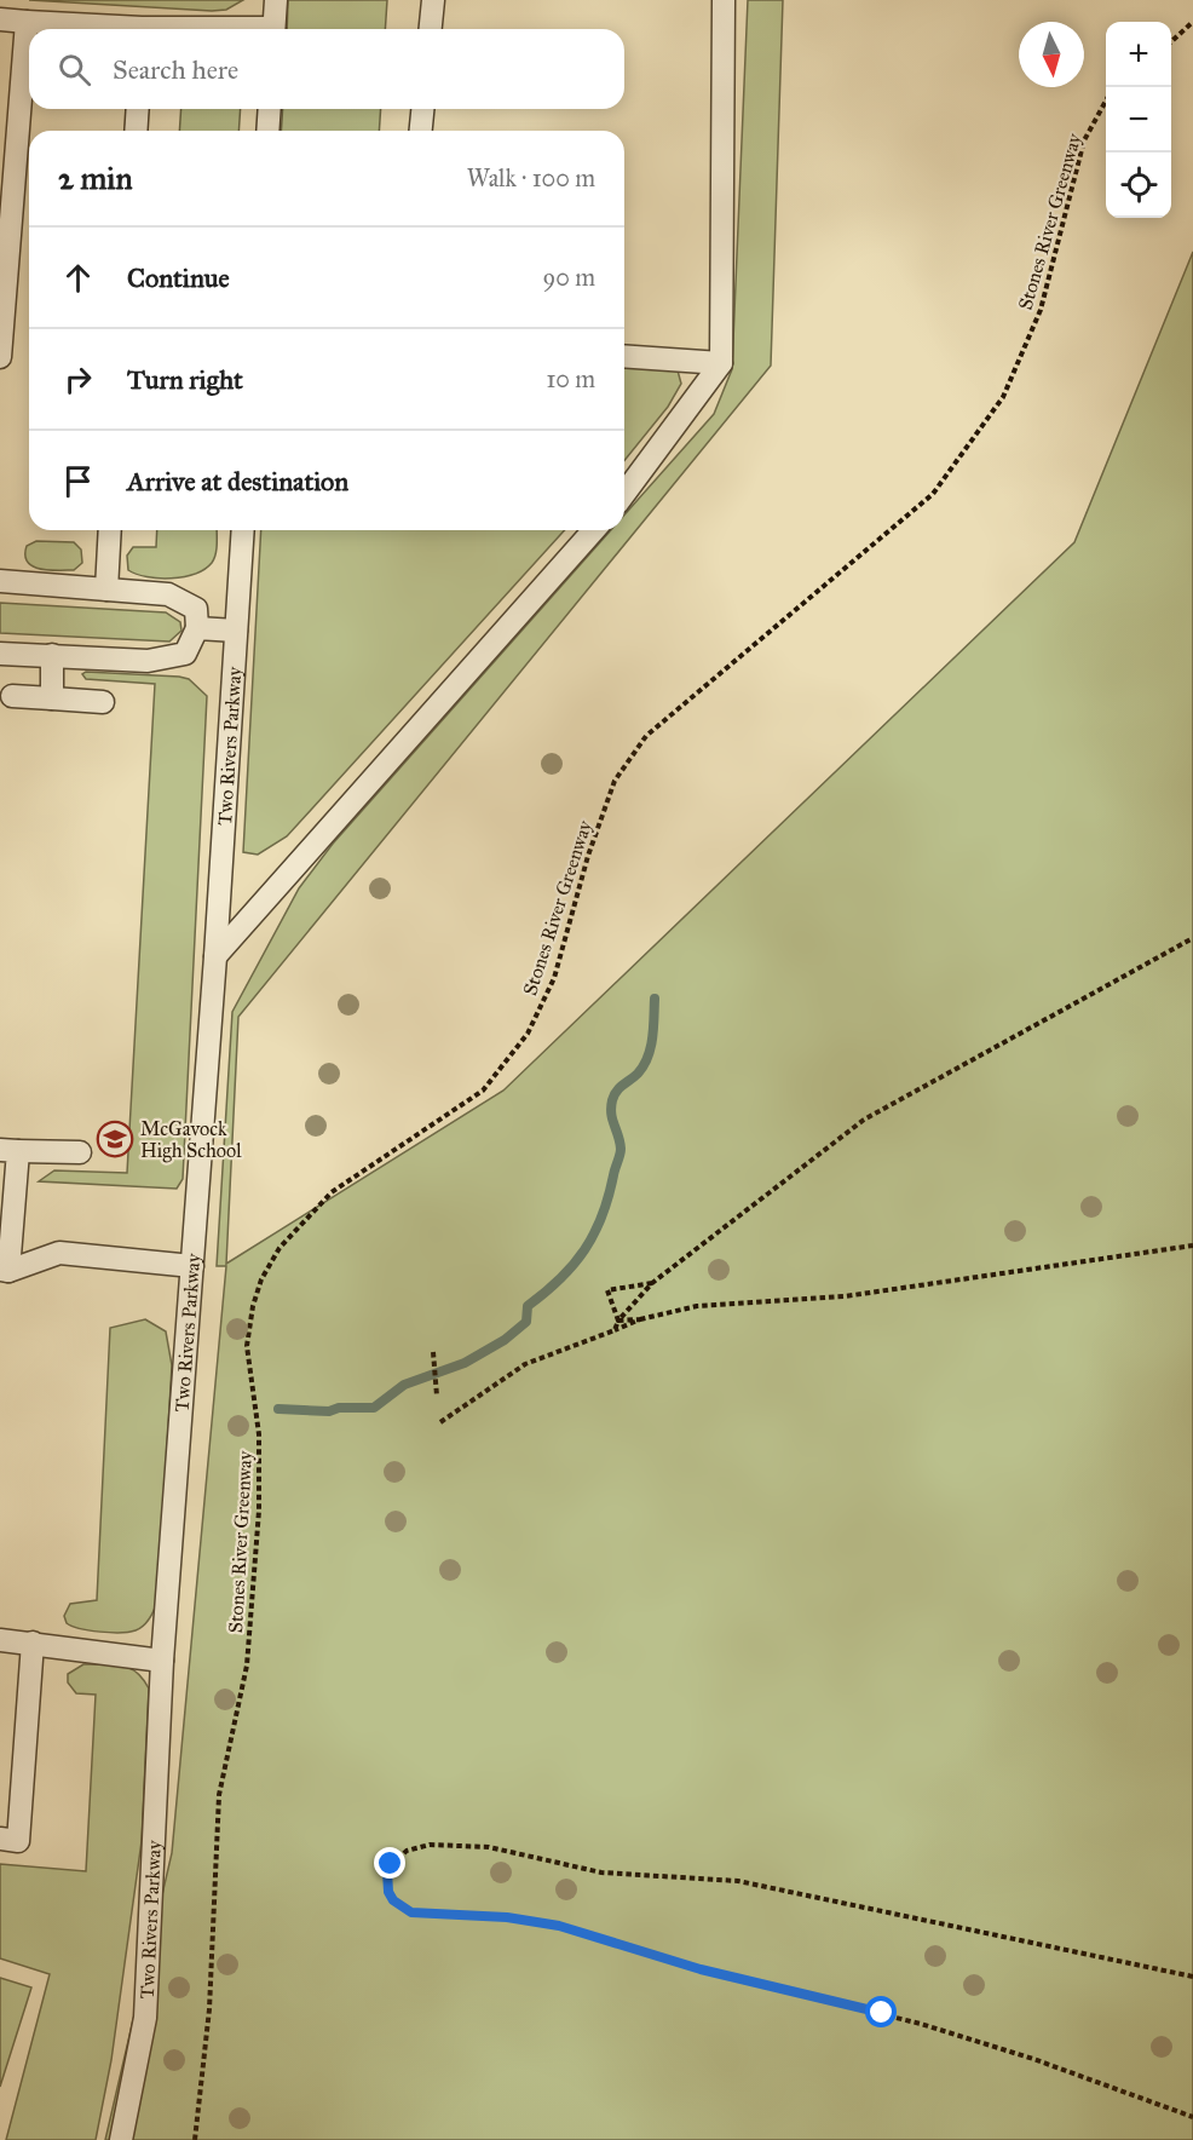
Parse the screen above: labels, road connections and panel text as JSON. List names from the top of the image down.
{
  "streets": {
    "lane": ["Two Rivers Parkway"],
    "path": ["Stones River Greenway"]
  },
  "places": {
    "school or university": ["McGavock High School"]
  },
  "north": "bottom",
  "page": {
    "map_buttons": ["+", "−"],
    "search": "Search here",
    "heading": ["2 min", "Walk · 100 m"],
    "list": [
      ["Continue", "90 m"],
      ["Turn right", "10 m"],
      "Arrive at destination"
    ]
  }
}
